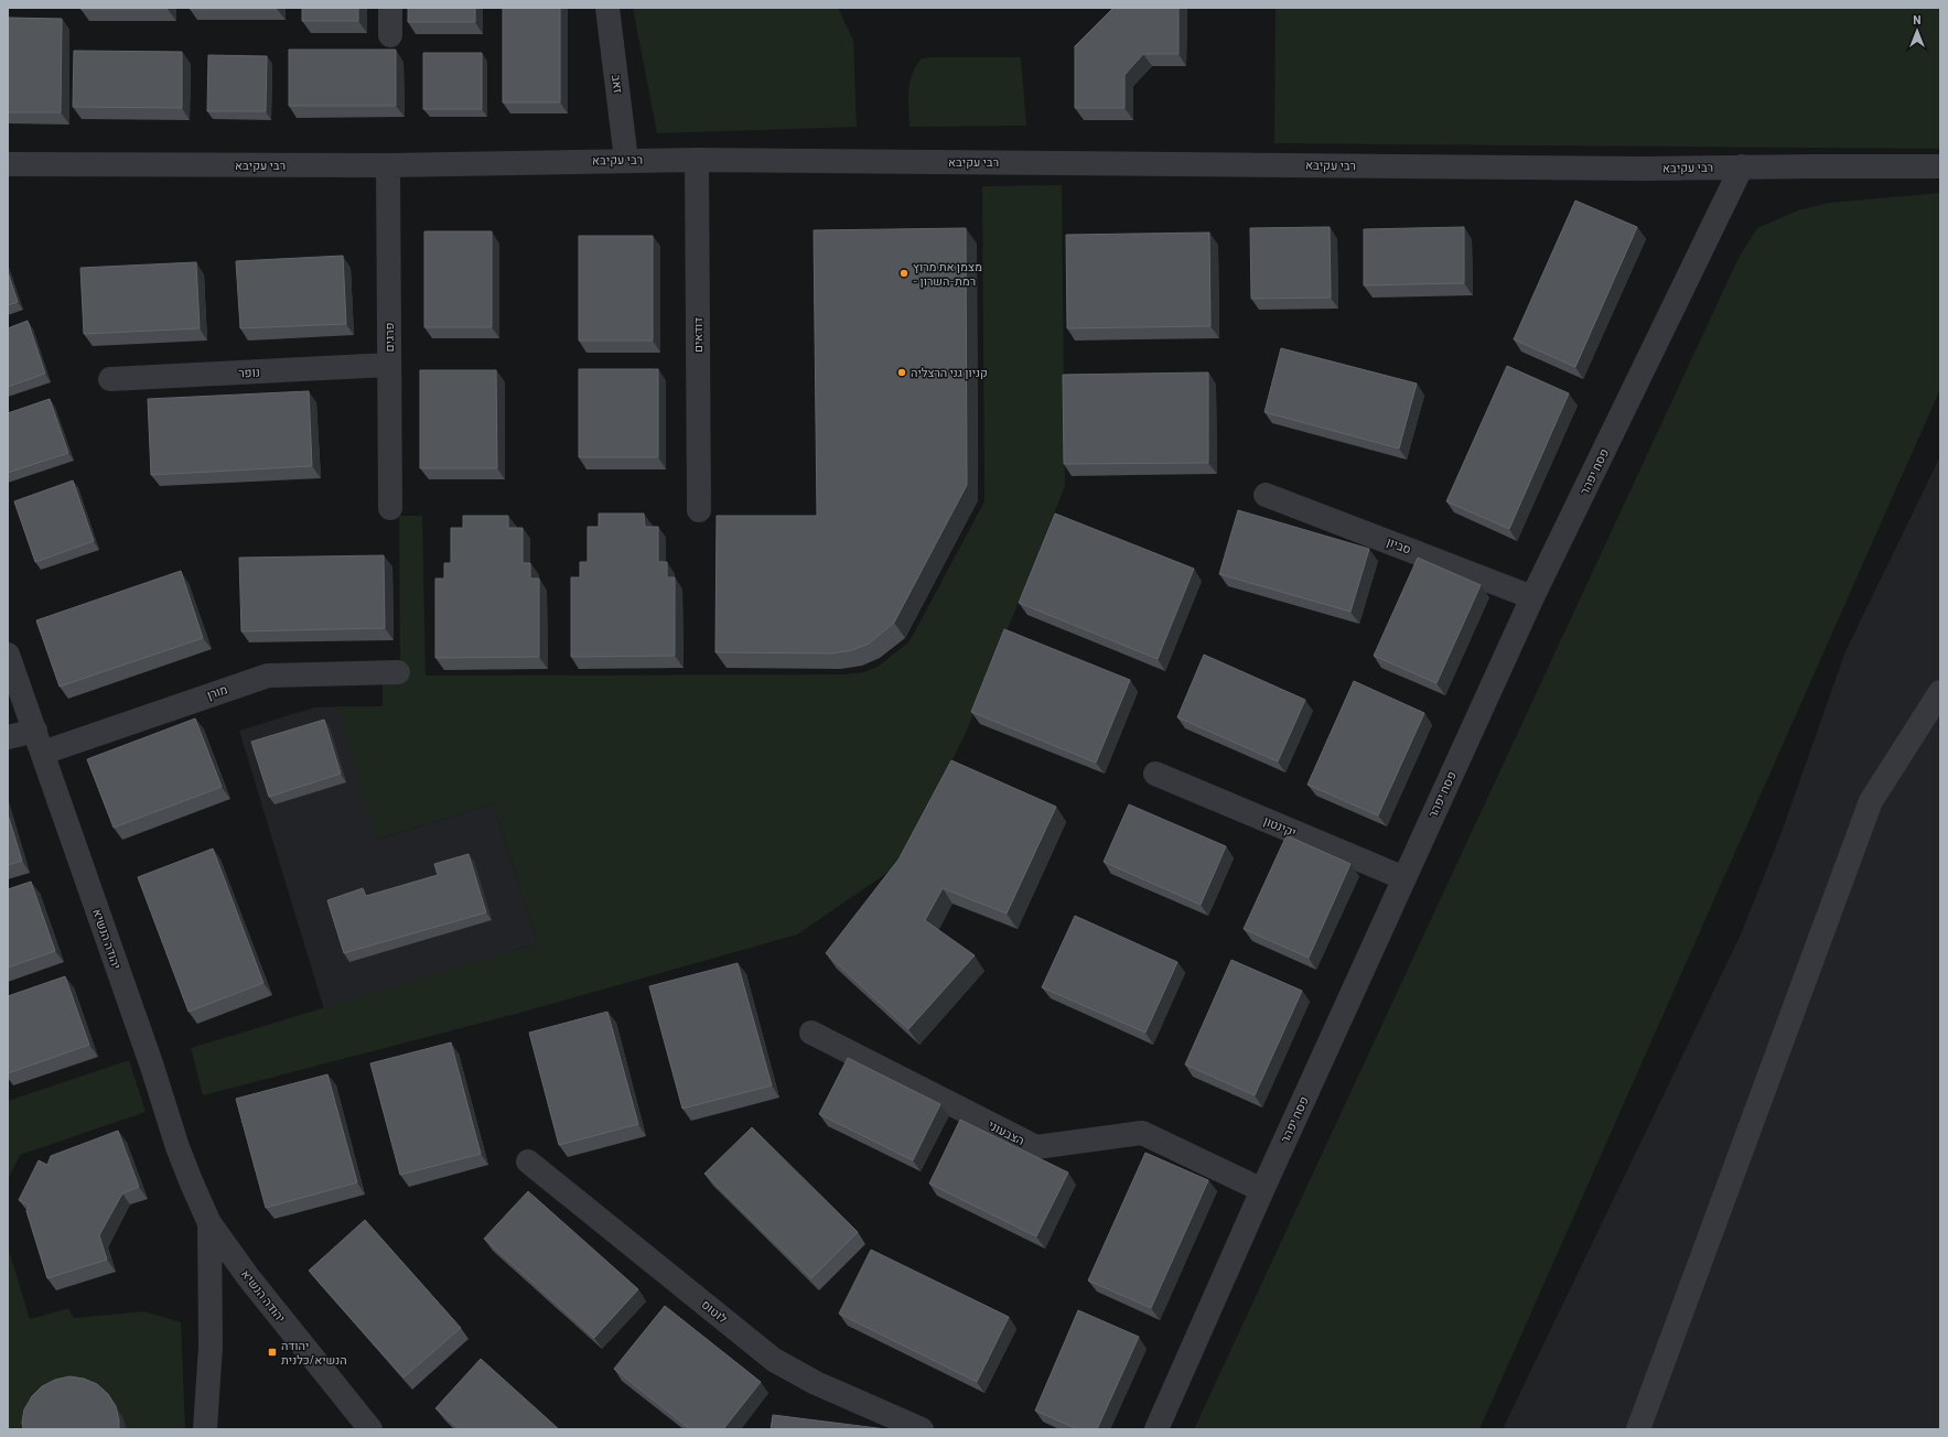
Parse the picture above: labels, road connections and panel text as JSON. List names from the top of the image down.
{
  "streets": {
    "street": [
      "זאב",
      "רבי עקיבא",
      "דודאים",
      "פרגים",
      "נופר",
      "פסח יפהר",
      "סביון",
      "מורן",
      "יקינטון",
      "יהודה הנשיא",
      "הצבעוני",
      "לוטוס"
    ]
  },
  "crossings": [
    ["זאב", "רבי עקיבא"],
    ["רבי עקיבא", "דודאים"],
    ["רבי עקיבא", "פרגים"],
    ["רבי עקיבא", "פסח יפהר"],
    ["פרגים", "נופר"],
    ["פסח יפהר", "סביון"],
    ["פסח יפהר", "יקינטון"],
    ["פסח יפהר", "הצבעוני"],
    ["מורן", "יהודה הנשיא"]
  ],
  "places": {
    "other": ["מצמן את מרוץ - רמת-השרון", "קניון גני הרצליה"],
    "transit": ["יהודה הנשיא/כלנית"]
  },
  "north": "top"
}
